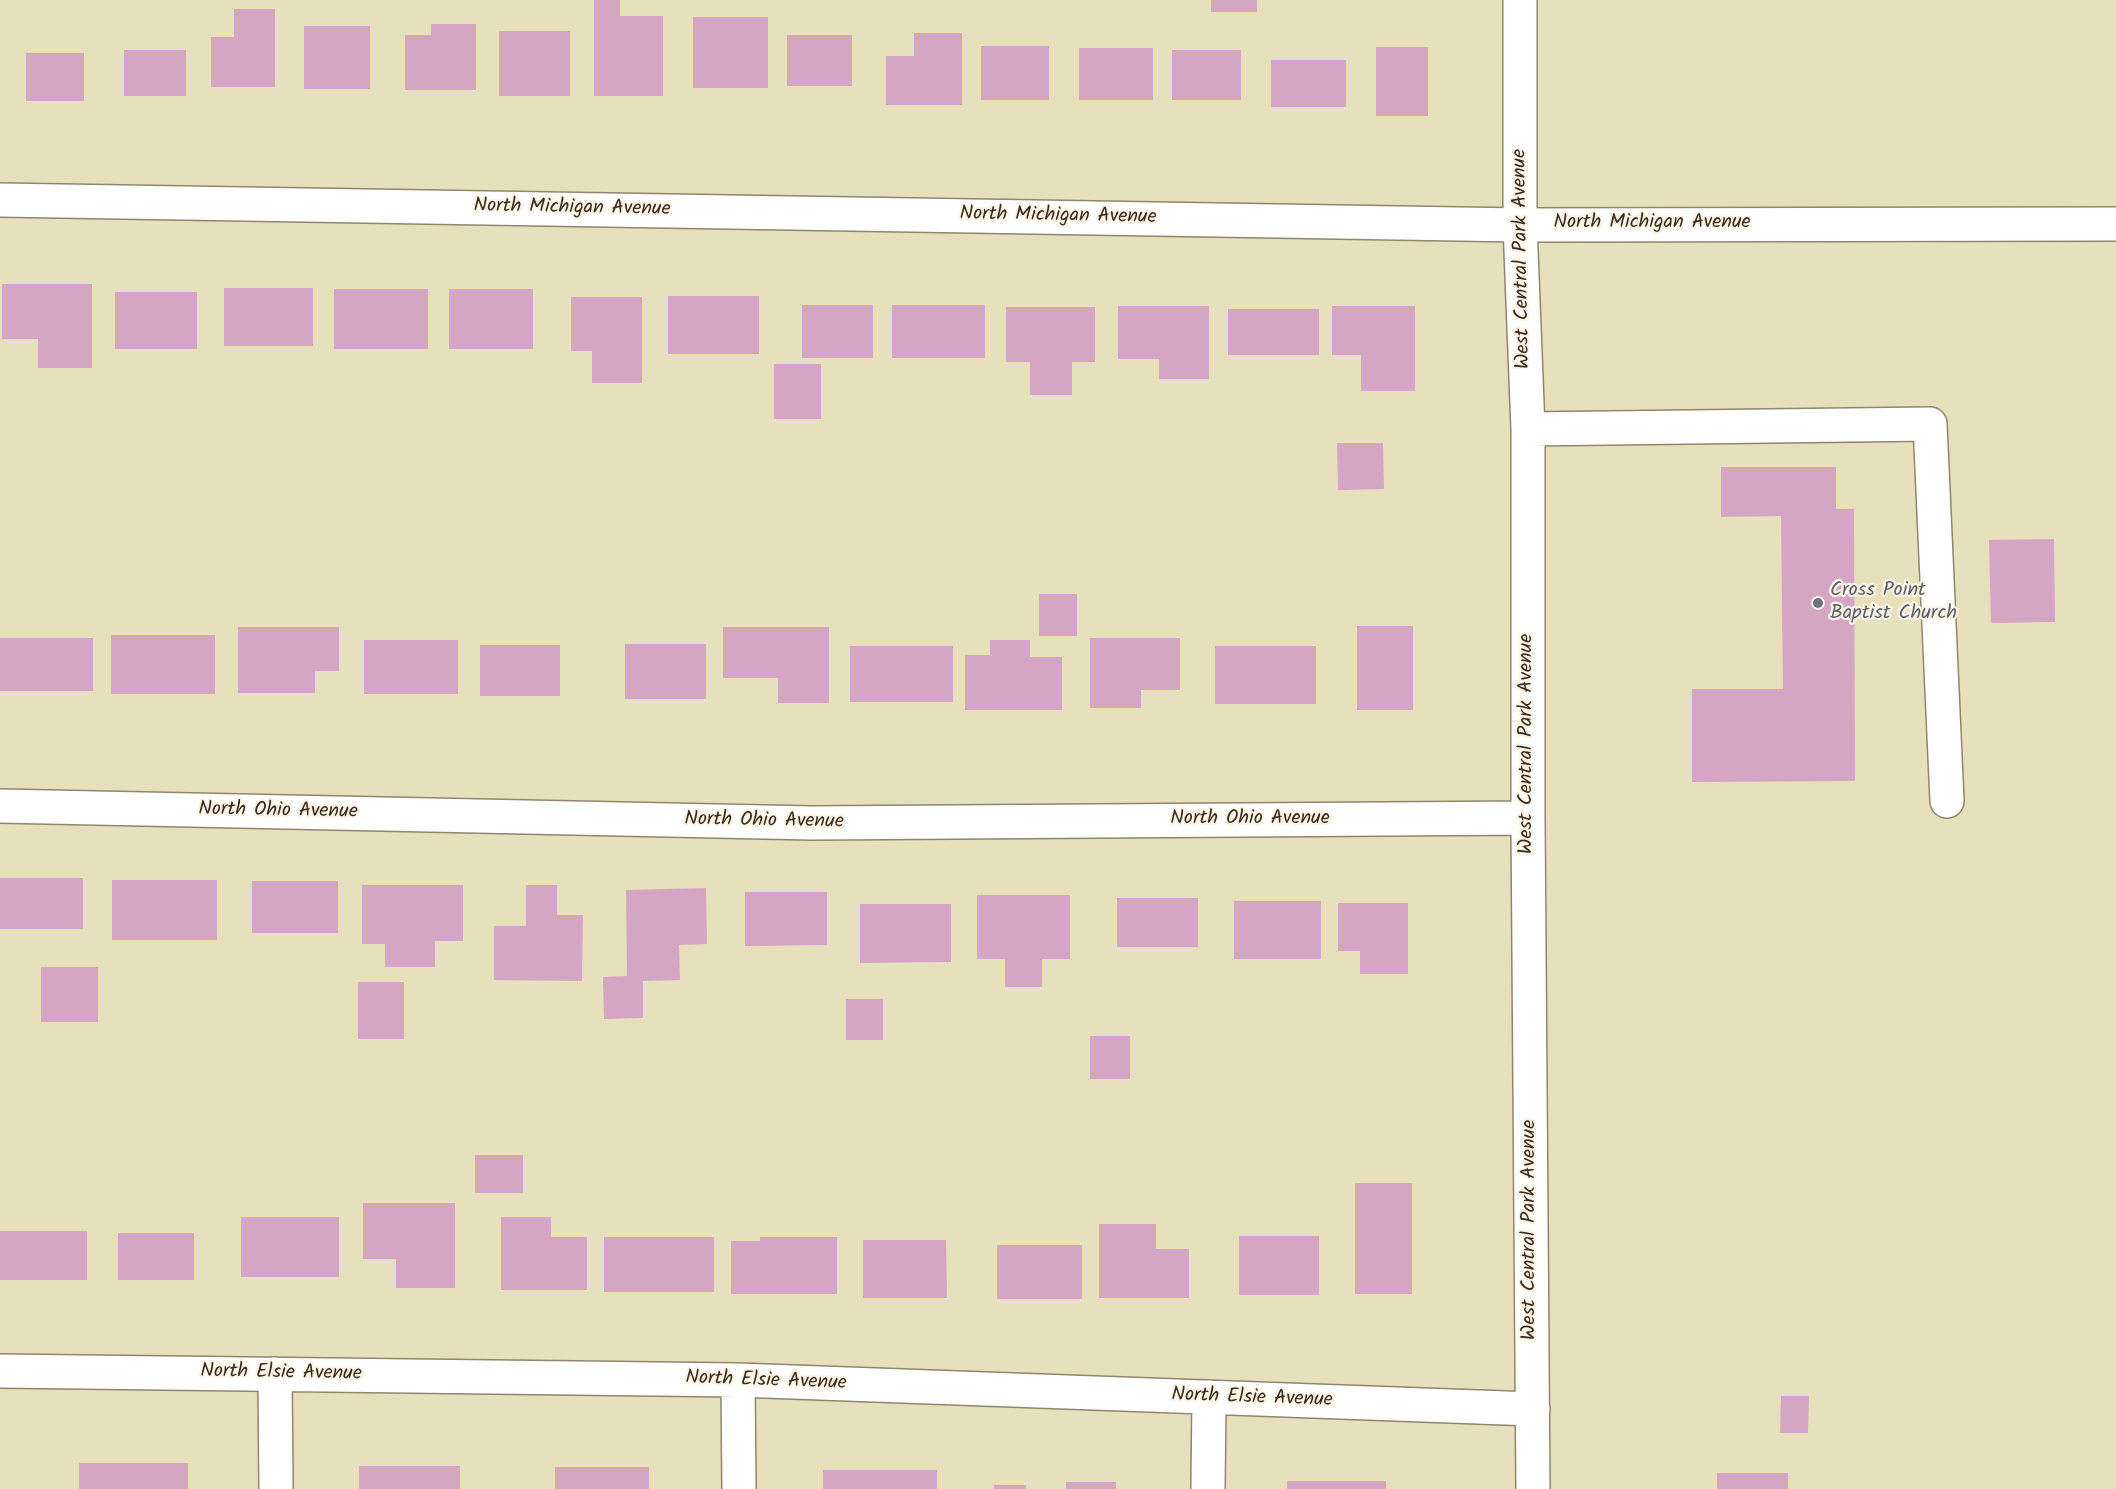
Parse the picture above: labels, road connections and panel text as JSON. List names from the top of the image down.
{
  "streets": {
    "street": [
      "North Michigan Avenue",
      "West Central Park Avenue",
      "North Ohio Avenue",
      "North Elsie Avenue"
    ]
  },
  "crossings": [
    ["North Michigan Avenue", "West Central Park Avenue"],
    ["West Central Park Avenue", "North Ohio Avenue"],
    ["West Central Park Avenue", "North Elsie Avenue"]
  ],
  "places": ["Cross Point Baptist Church"]
}
